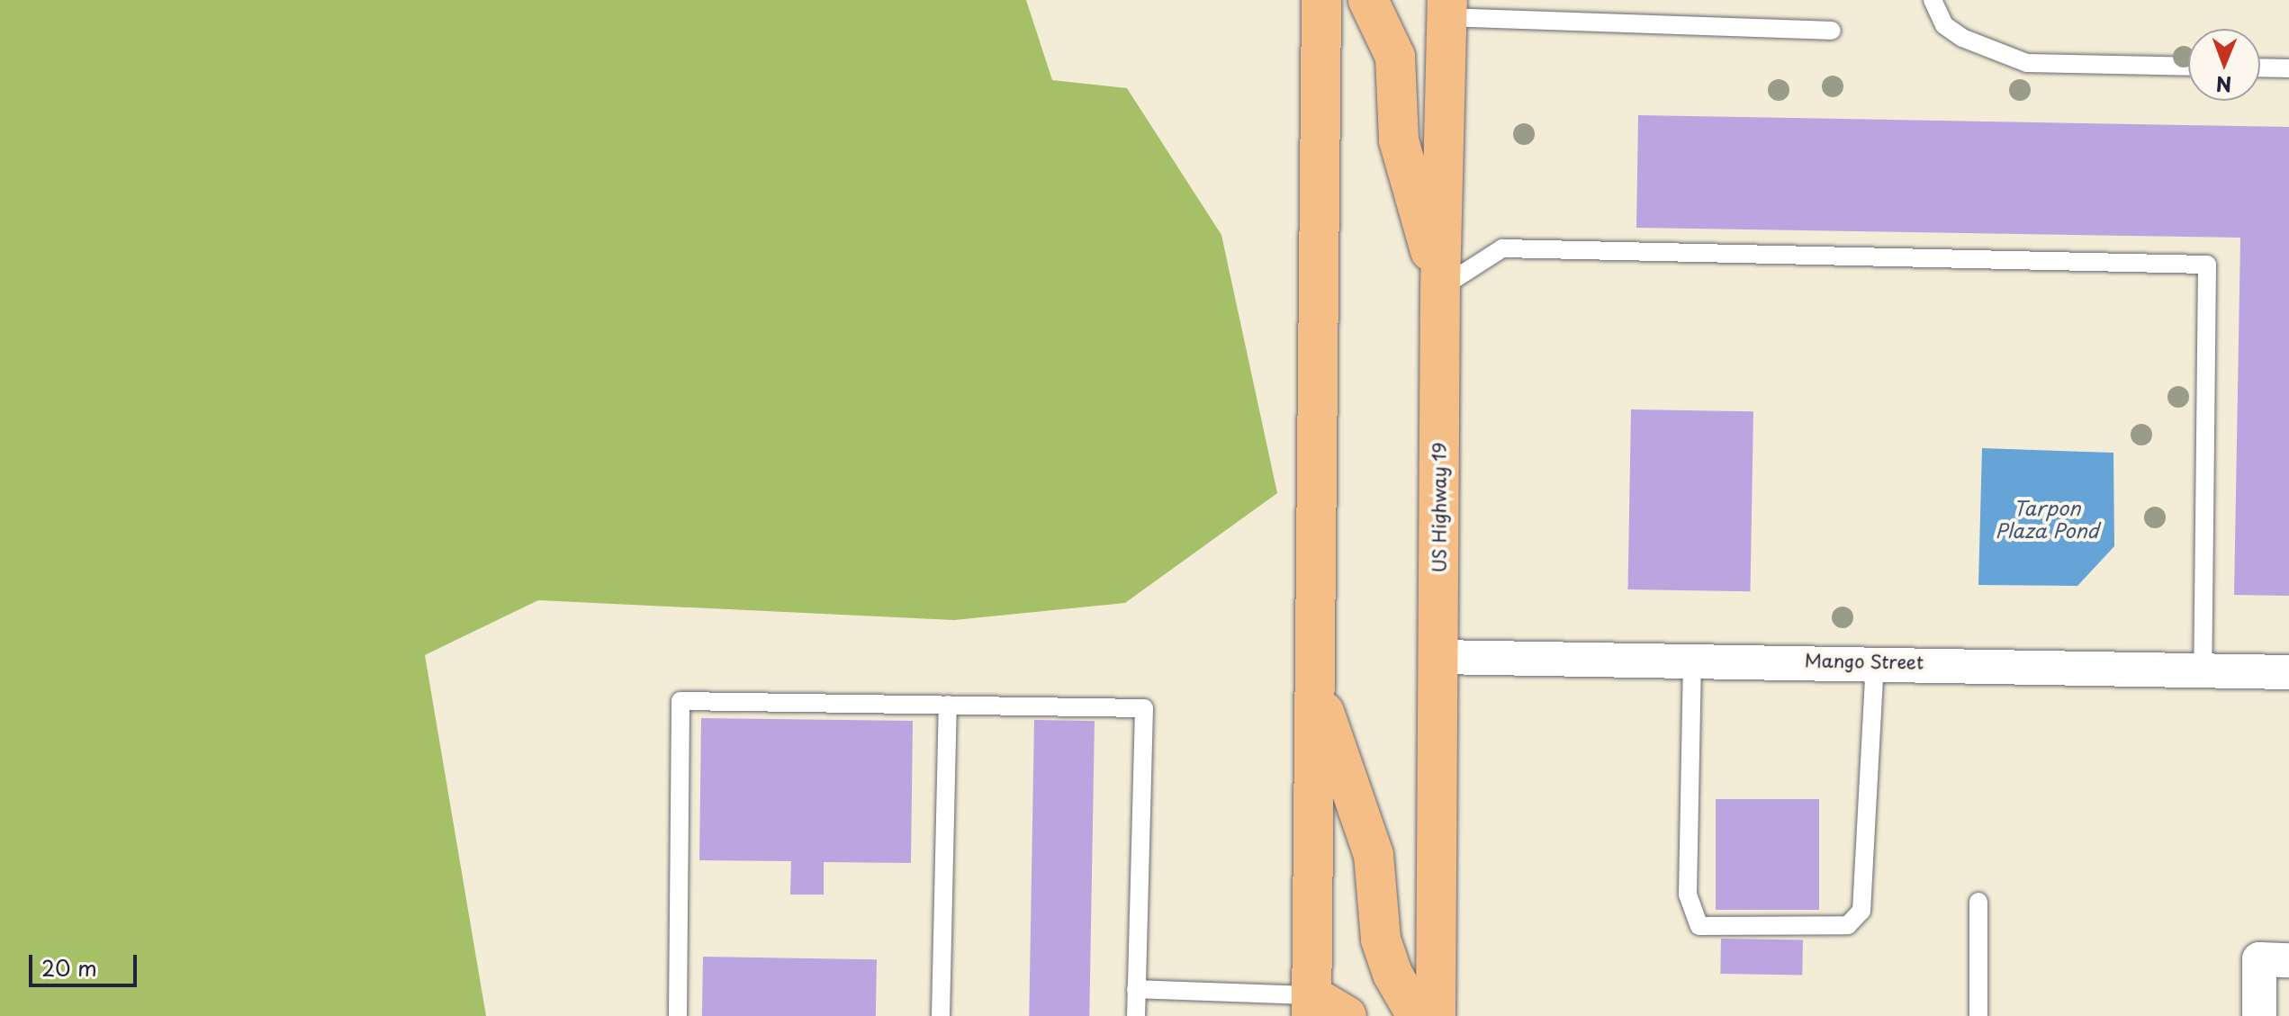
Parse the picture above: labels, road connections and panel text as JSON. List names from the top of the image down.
{
  "streets": {
    "highway": ["US Highway 19"],
    "street": ["Mango Street"]
  },
  "crossings": [
    ["US Highway 19", "Mango Street"]
  ],
  "water": ["Tarpon Plaza Pond"],
  "scale_bar": "20 m",
  "north": "bottom"
}
